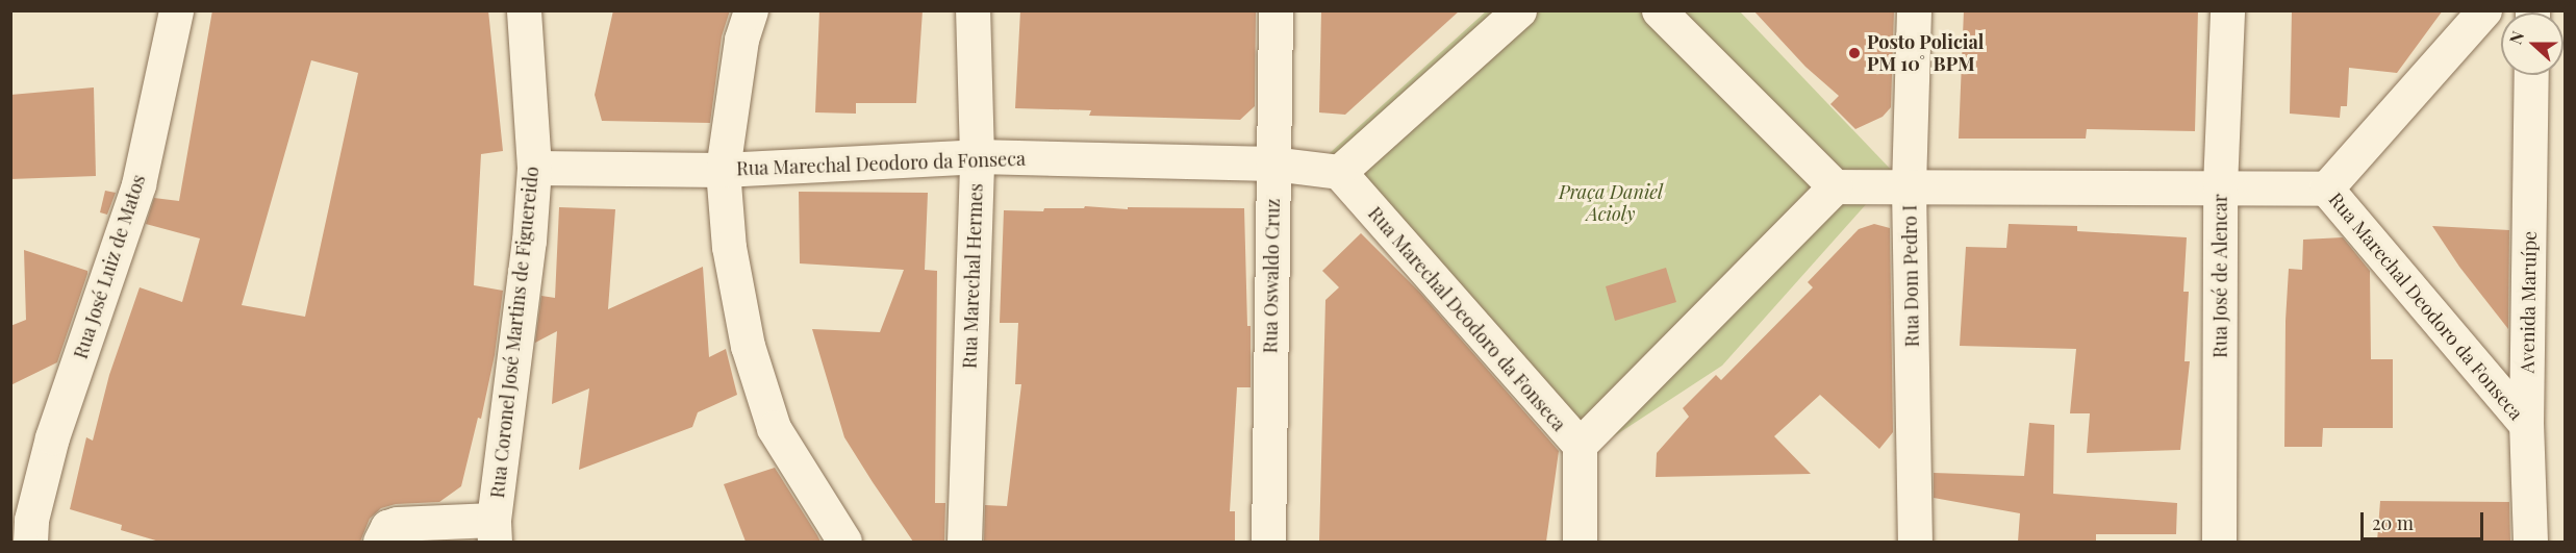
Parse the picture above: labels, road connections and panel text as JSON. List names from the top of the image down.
{
  "streets": {
    "street": [
      "Rua Marechal Deodoro da Fonseca",
      "Rua José Luiz de Matos",
      "Rua Marechal Hermes",
      "Rua Oswaldo Cruz",
      "Rua Dom Pedro I",
      "Rua José de Alencar",
      "Avenida Maruípe",
      "Rua Coronel José Martins de Figuereido"
    ]
  },
  "crossings": [
    ["Rua Marechal Deodoro da Fonseca", "Rua Marechal Hermes"],
    ["Rua Marechal Deodoro da Fonseca", "Rua Oswaldo Cruz"],
    ["Rua Marechal Deodoro da Fonseca", "Rua Dom Pedro I"],
    ["Rua Marechal Deodoro da Fonseca", "Rua José de Alencar"],
    ["Rua Marechal Deodoro da Fonseca", "Avenida Maruípe"],
    ["Rua Marechal Deodoro da Fonseca", "Rua Coronel José Martins de Figuereido"]
  ],
  "parks": ["Praça Daniel Acioly"],
  "places": ["Posto Policial PM 10˚ BPM"],
  "scale_bar": "20 m",
  "north": "left"
}
